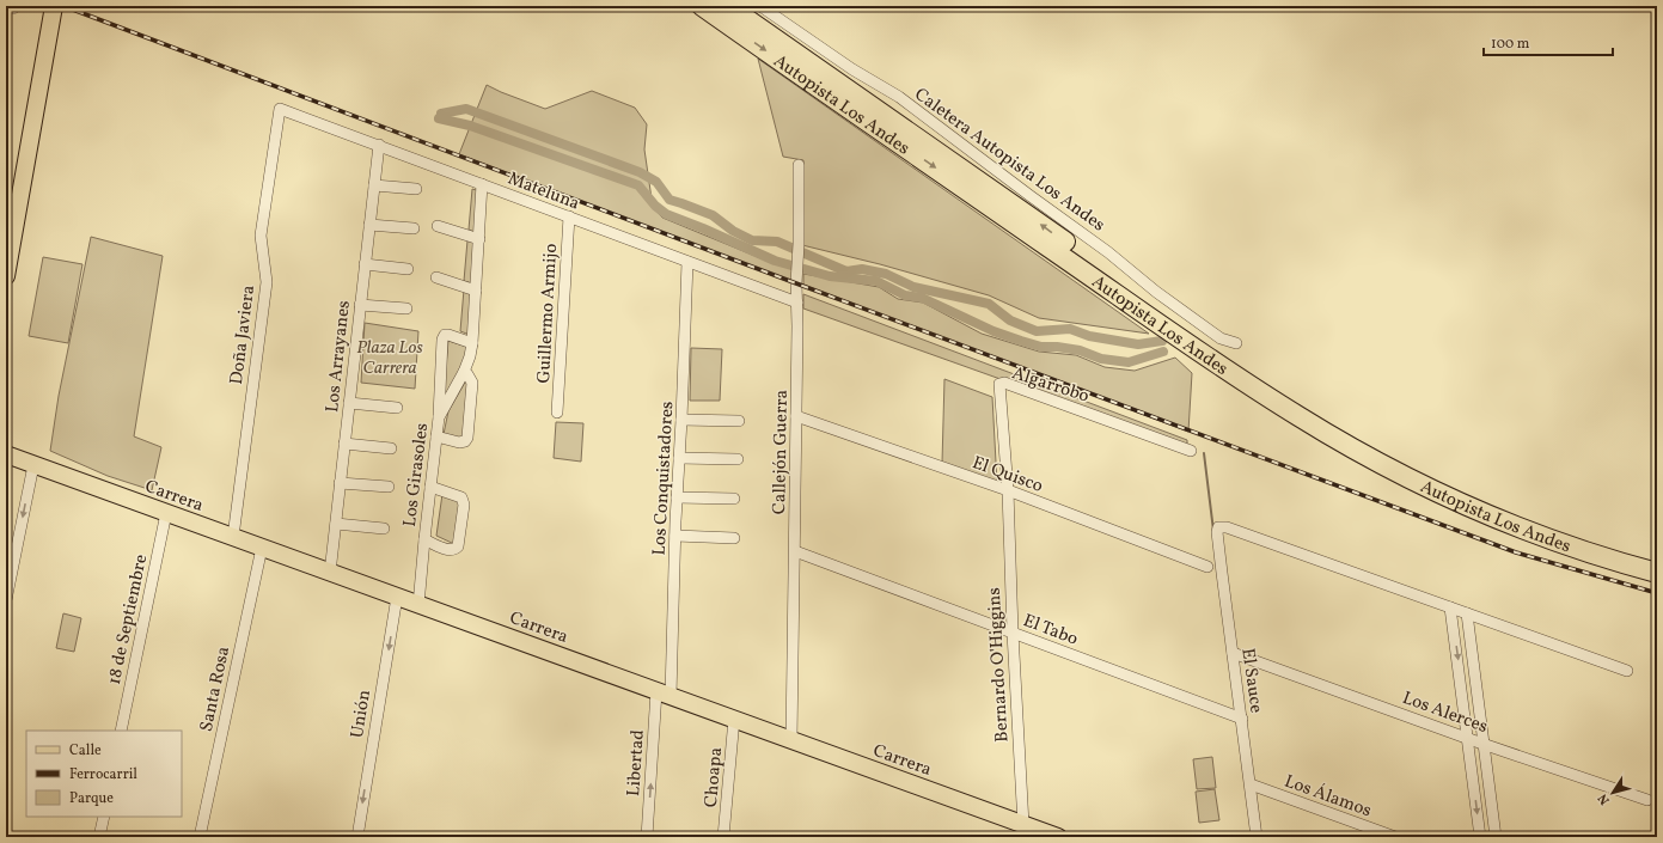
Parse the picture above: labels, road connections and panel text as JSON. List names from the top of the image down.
{
  "streets": {
    "highway": ["Autopista Los Andes"],
    "main road": ["Carrera"],
    "street": [
      "Caletera Autopista Los Andes",
      "Mateluna",
      "Guillermo Armijo",
      "Doña Javiera",
      "Los Arrayanes",
      "Algarrobo",
      "Callejón Guerra",
      "El Quisco",
      "Los Girasoles",
      "Los Conquistadores",
      "18 de Septiembre",
      "El Tabo",
      "Bernardo O'Higgins",
      "El Sauce",
      "Santa Rosa",
      "Los Alerces",
      "Unión",
      "Libertad",
      "Choapa",
      "Los Álamos"
    ]
  },
  "crossings": [
    ["Mateluna", "Guillermo Armijo"],
    ["Mateluna", "Doña Javiera"],
    ["Mateluna", "Los Arrayanes"],
    ["Mateluna", "Callejón Guerra"],
    ["Mateluna", "Los Girasoles"],
    ["Mateluna", "Los Conquistadores"],
    ["Doña Javiera", "Carrera"],
    ["Los Arrayanes", "Carrera"],
    ["Algarrobo", "El Quisco"],
    ["Algarrobo", "Bernardo O'Higgins"],
    ["Callejón Guerra", "El Quisco"],
    ["Callejón Guerra", "Carrera"],
    ["Callejón Guerra", "El Tabo"],
    ["El Quisco", "Bernardo O'Higgins"],
    ["Los Girasoles", "Carrera"],
    ["Los Conquistadores", "Carrera"],
    ["Los Conquistadores", "Libertad"],
    ["Carrera", "18 de Septiembre"],
    ["Carrera", "Bernardo O'Higgins"],
    ["Carrera", "Santa Rosa"],
    ["Carrera", "Unión"],
    ["Carrera", "Libertad"],
    ["Carrera", "Choapa"],
    ["El Tabo", "Bernardo O'Higgins"],
    ["El Tabo", "El Sauce"],
    ["El Sauce", "Los Alerces"],
    ["El Sauce", "Los Álamos"]
  ],
  "one_way": ["Unión", "Libertad"],
  "parks": ["Plaza Los Carrera"],
  "legend": ["Calle", "Ferrocarril", "Parque"],
  "scale_bar": "100 m",
  "north": "bottom left"
}
